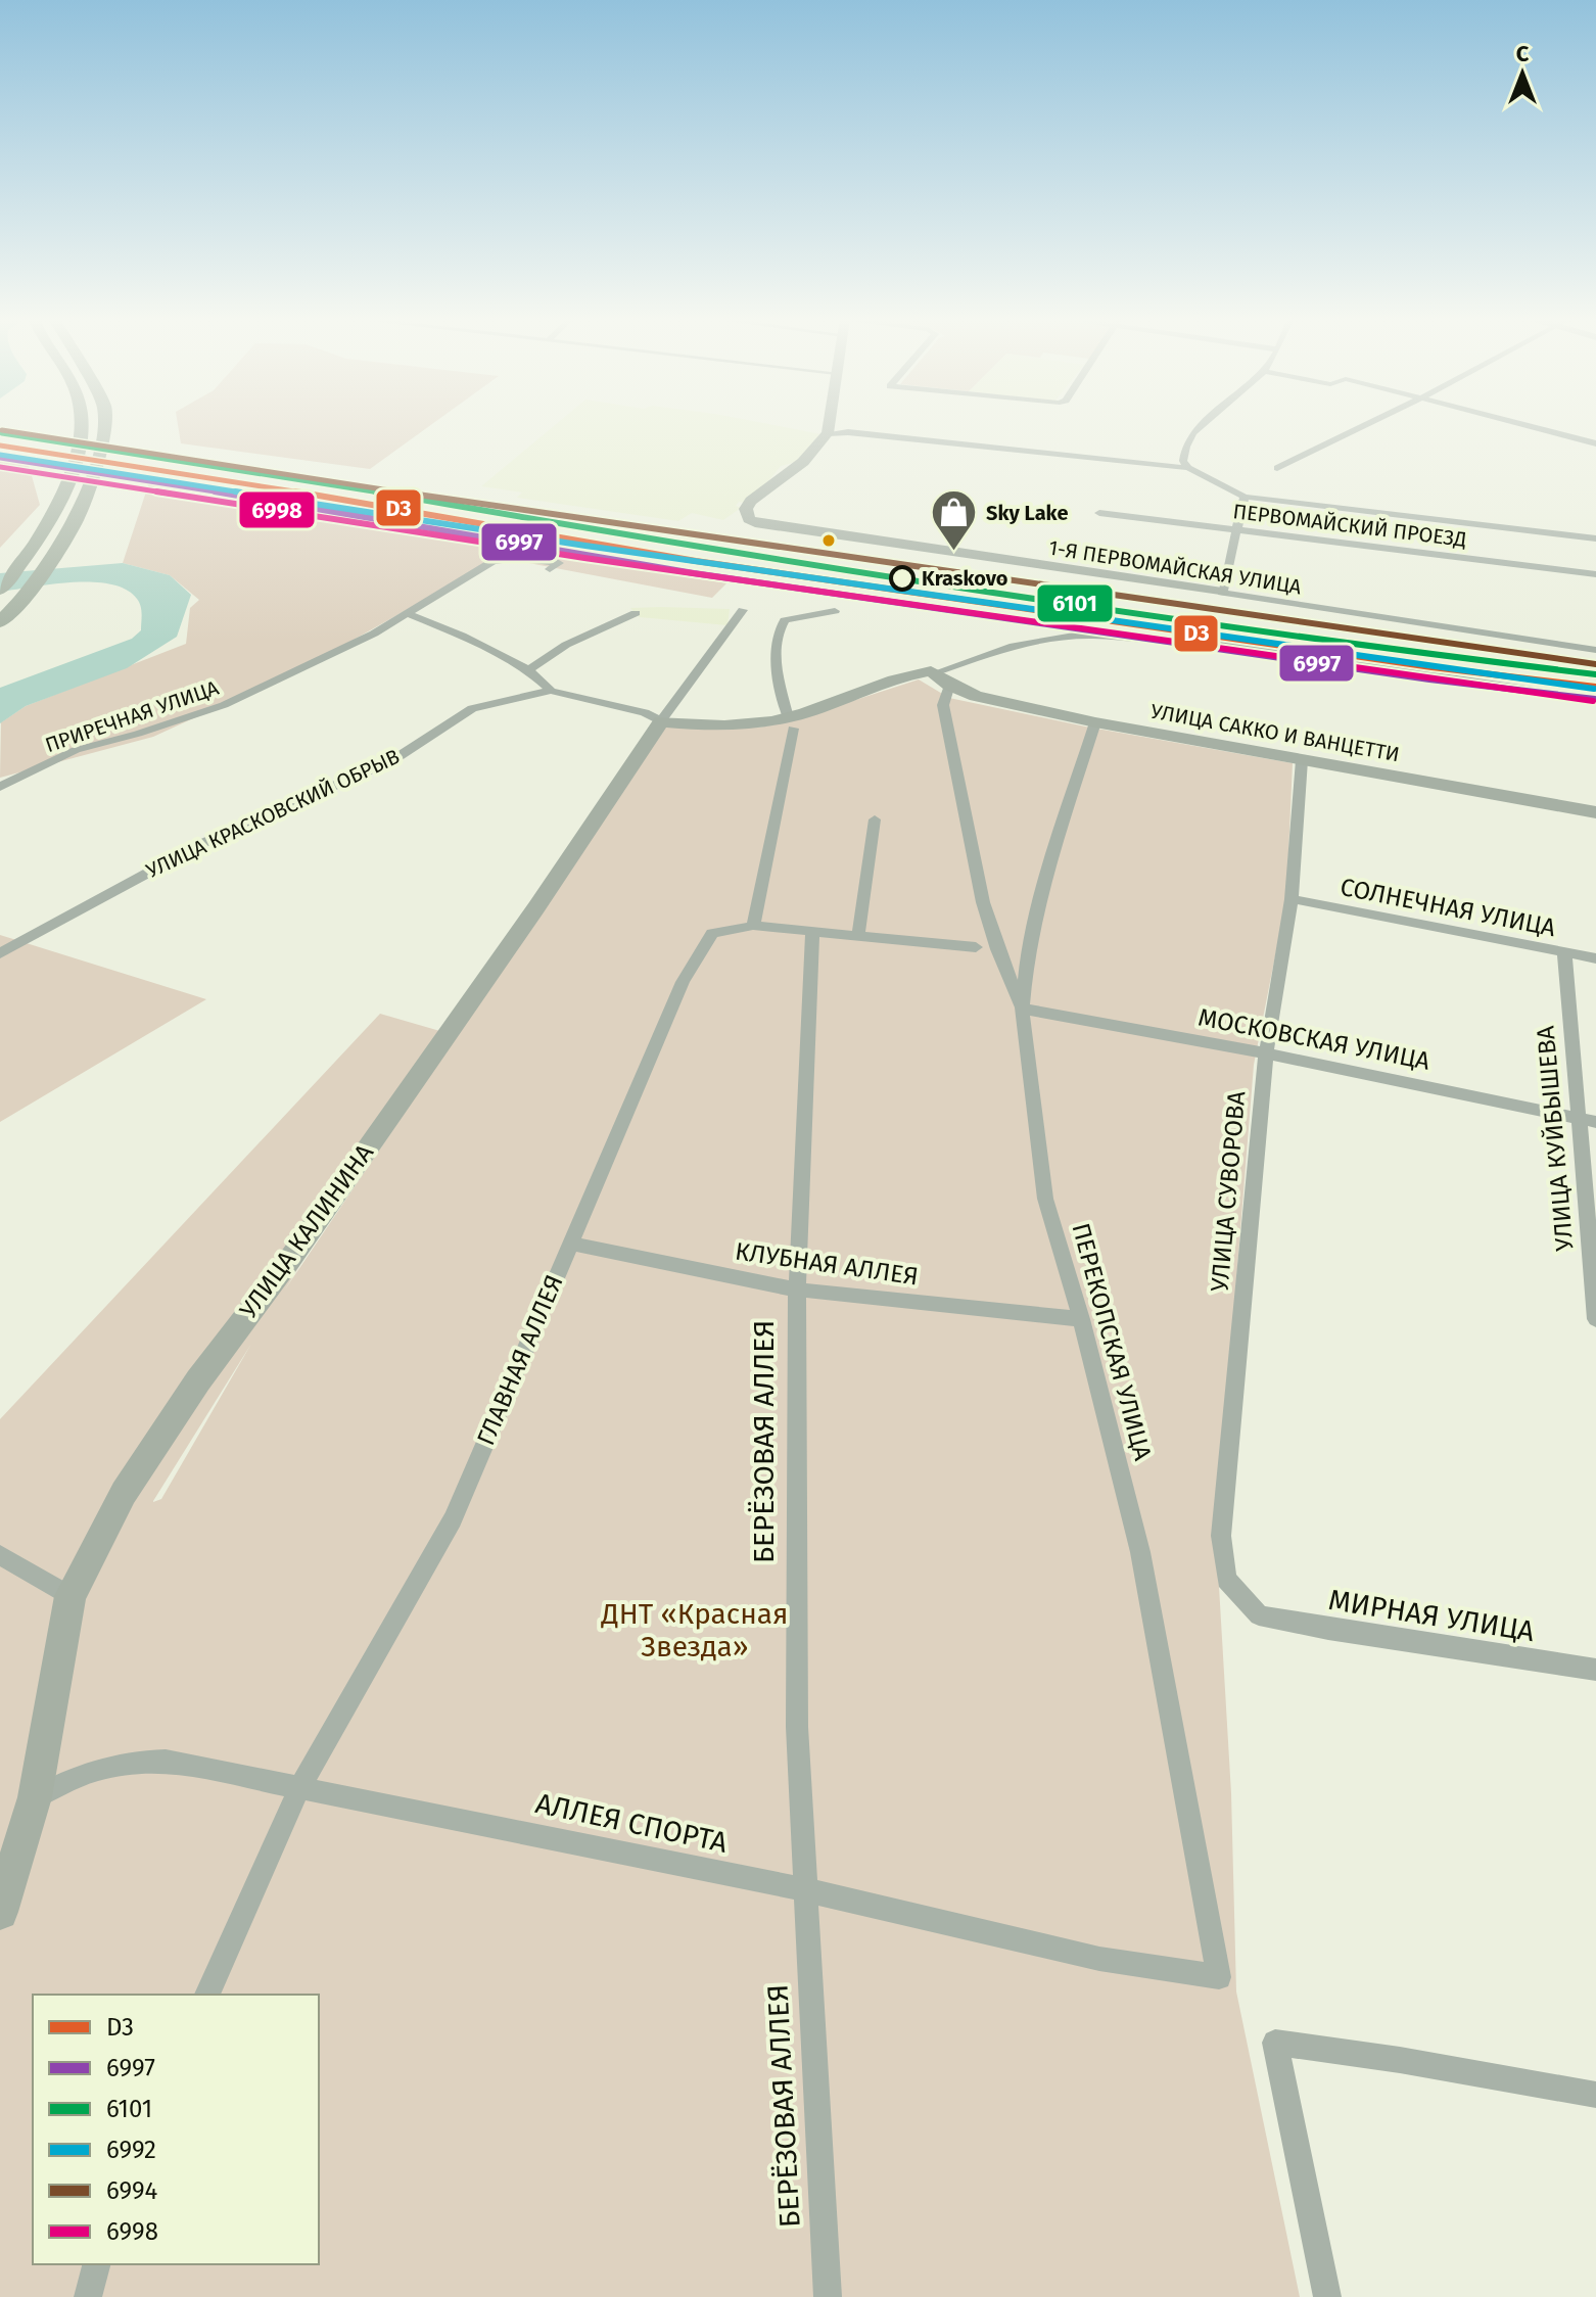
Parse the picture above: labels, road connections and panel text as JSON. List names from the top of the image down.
{
  "streets": {
    "main road": ["1-Я ПЕРВОМАЙСКАЯ УЛИЦА", "УЛИЦА САККО И ВАНЦЕТТИ", "УЛИЦА КАЛИНИНА"],
    "street": [
      "ПЕРВОМАЙСКИЙ ПРОЕЗД",
      "ПРИРЕЧНАЯ УЛИЦА",
      "УЛИЦА КРАСКОВСКИЙ ОБРЫВ",
      "СОЛНЕЧНАЯ УЛИЦА",
      "МОСКОВСКАЯ УЛИЦА",
      "УЛИЦА КУЙБЫШЕВА",
      "УЛИЦА СУВОРОВА",
      "КЛУБНАЯ АЛЛЕЯ",
      "ПЕРЕКОПСКАЯ УЛИЦА",
      "ГЛАВНАЯ АЛЛЕЯ",
      "БЕРЁЗОВАЯ АЛЛЕЯ",
      "МИРНАЯ УЛИЦА",
      "АЛЛЕЯ СПОРТА"
    ]
  },
  "crossings": [
    ["УЛИЦА САККО И ВАНЦЕТТИ", "УЛИЦА СУВОРОВА"],
    ["УЛИЦА САККО И ВАНЦЕТТИ", "ПЕРЕКОПСКАЯ УЛИЦА"],
    ["СОЛНЕЧНАЯ УЛИЦА", "УЛИЦА КУЙБЫШЕВА"],
    ["СОЛНЕЧНАЯ УЛИЦА", "УЛИЦА СУВОРОВА"],
    ["МОСКОВСКАЯ УЛИЦА", "УЛИЦА КУЙБЫШЕВА"],
    ["МОСКОВСКАЯ УЛИЦА", "УЛИЦА СУВОРОВА"],
    ["МОСКОВСКАЯ УЛИЦА", "ПЕРЕКОПСКАЯ УЛИЦА"],
    ["УЛИЦА СУВОРОВА", "МИРНАЯ УЛИЦА"],
    ["УЛИЦА КАЛИНИНА", "АЛЛЕЯ СПОРТА"],
    ["КЛУБНАЯ АЛЛЕЯ", "ПЕРЕКОПСКАЯ УЛИЦА"],
    ["КЛУБНАЯ АЛЛЕЯ", "ГЛАВНАЯ АЛЛЕЯ"],
    ["КЛУБНАЯ АЛЛЕЯ", "БЕРЁЗОВАЯ АЛЛЕЯ"],
    ["ПЕРЕКОПСКАЯ УЛИЦА", "АЛЛЕЯ СПОРТА"],
    ["ГЛАВНАЯ АЛЛЕЯ", "БЕРЁЗОВАЯ АЛЛЕЯ"],
    ["ГЛАВНАЯ АЛЛЕЯ", "АЛЛЕЯ СПОРТА"],
    ["БЕРЁЗОВАЯ АЛЛЕЯ", "АЛЛЕЯ СПОРТА"]
  ],
  "parks": ["ДНТ «Красная Звезда»"],
  "places": {
    "shop": ["Sky Lake"],
    "other": ["Kraskovo"]
  },
  "lines": [
    "transit line 6994",
    "transit line 6101",
    "transit line D3",
    "transit line 6992",
    "transit line 6997",
    "transit line 6998"
  ],
  "legend": [
    "D3",
    "6997",
    "6101",
    "6992",
    "6994",
    "6998"
  ],
  "north": "top"
}
